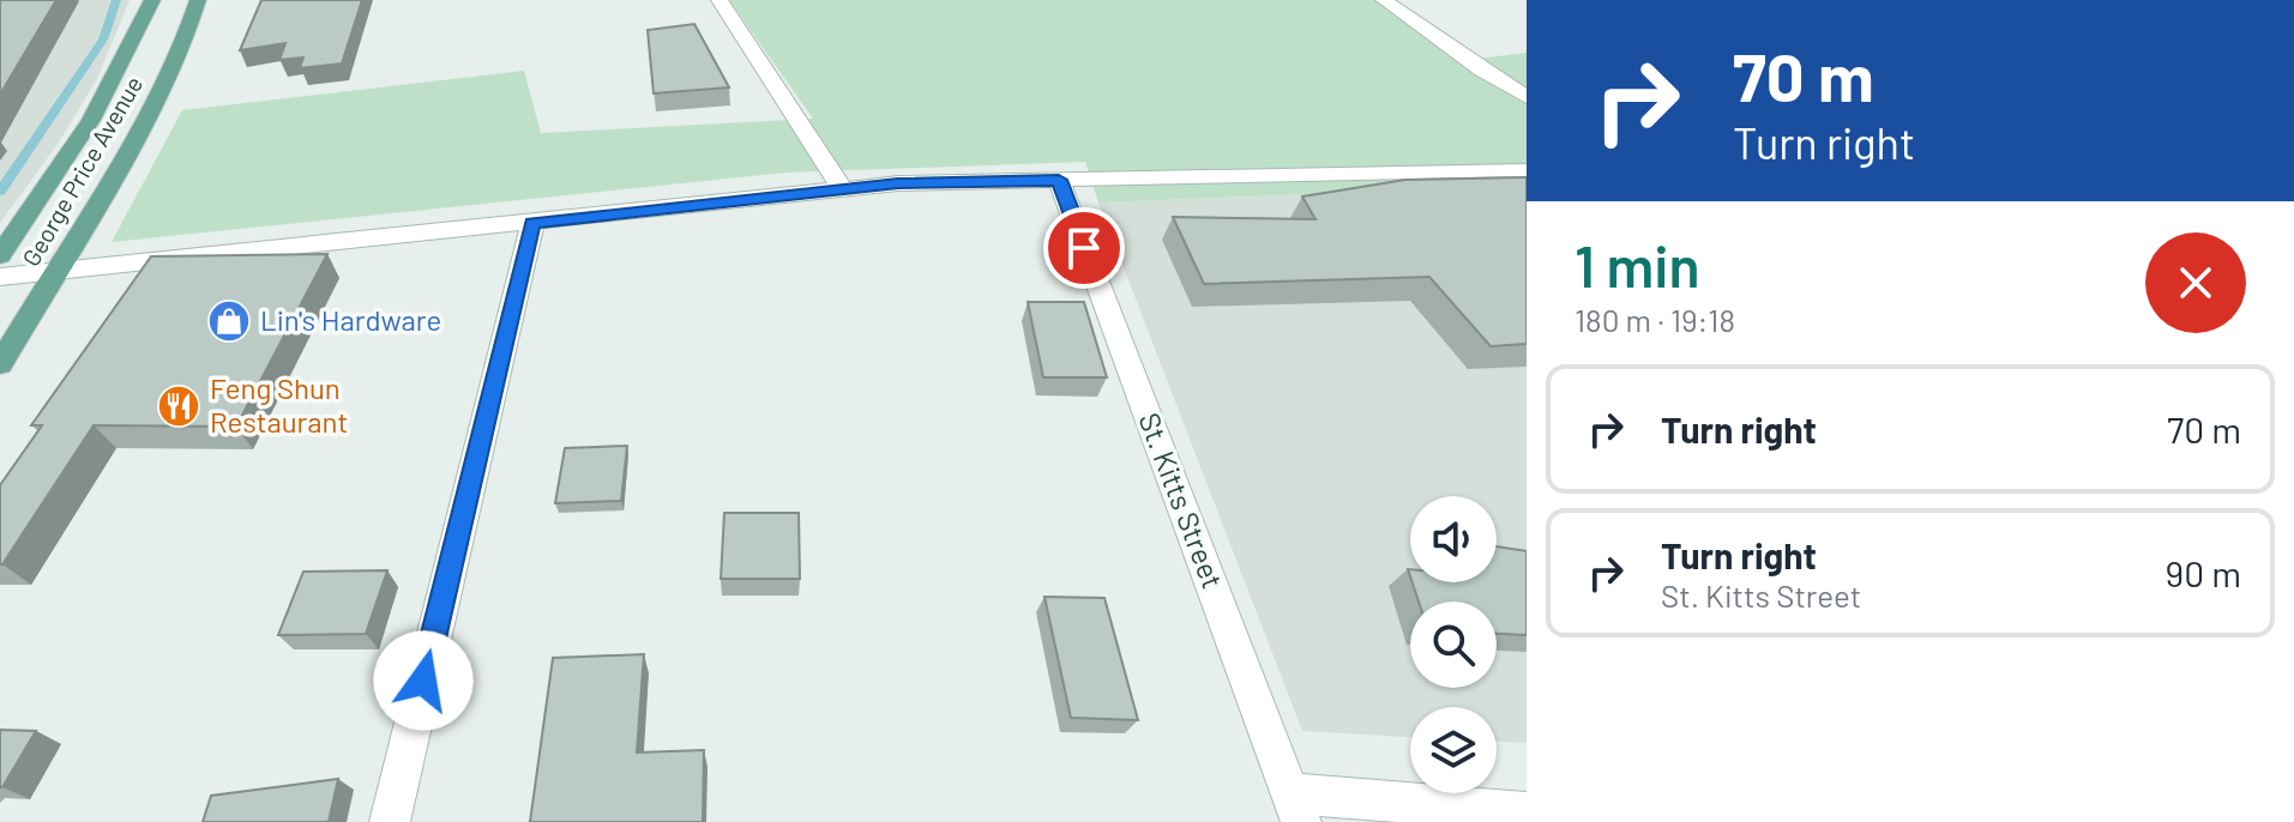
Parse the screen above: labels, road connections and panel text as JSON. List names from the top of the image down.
{
  "streets": {
    "main road": ["George Price Avenue"],
    "street": ["St. Kitts Street"]
  },
  "places": {
    "shop": ["Lin's Hardware"],
    "restaurant": ["Feng Shun Restaurant"]
  },
  "page": {
    "turn": ["70 m", "Turn right"],
    "heading": ["1 min", "180 m · 19:18"],
    "list": [
      {
        "name": "Turn right",
        "value": "70 m"
      },
      {
        "name": "Turn right",
        "note": "St. Kitts Street",
        "value": "90 m"
      }
    ]
  }
}
